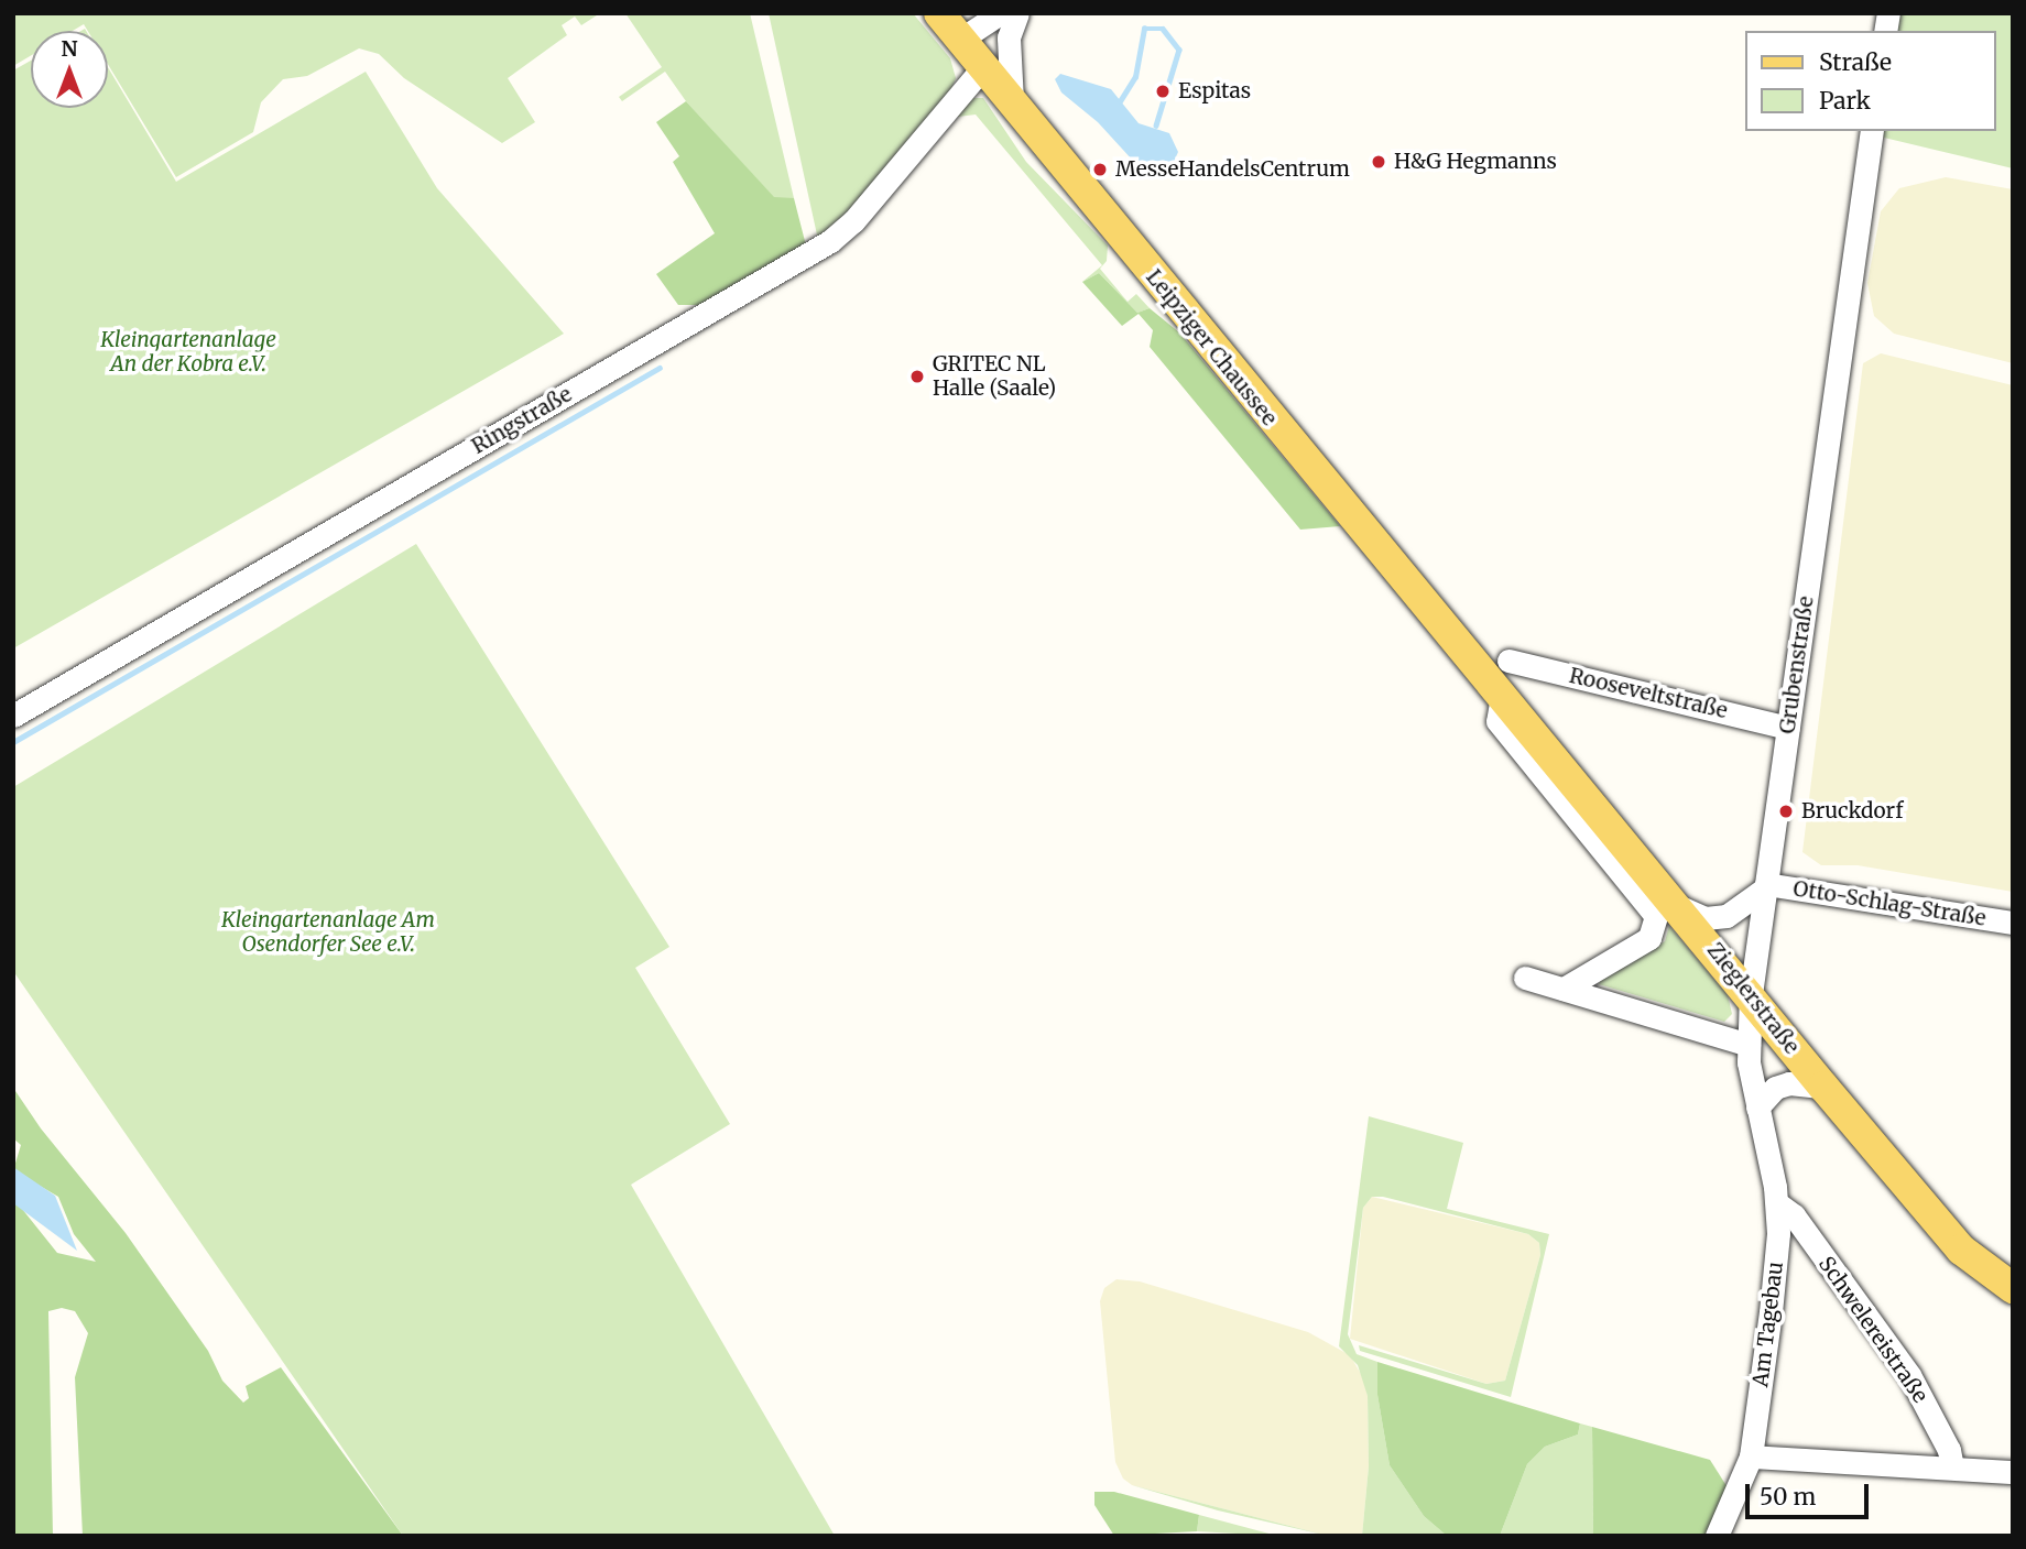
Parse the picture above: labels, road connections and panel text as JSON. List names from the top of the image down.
{
  "streets": {
    "main road": ["Leipziger Chaussee", "Zieglerstraße"],
    "street": [
      "Ringstraße",
      "Grubenstraße",
      "Rooseveltstraße",
      "Otto-Schlag-Straße",
      "Am Tagebau",
      "Schwelereistraße"
    ]
  },
  "crossings": [
    ["Leipziger Chaussee", "Ringstraße"],
    ["Leipziger Chaussee", "Zieglerstraße"],
    ["Grubenstraße", "Rooseveltstraße"],
    ["Grubenstraße", "Otto-Schlag-Straße"],
    ["Grubenstraße", "Zieglerstraße"],
    ["Grubenstraße", "Am Tagebau"],
    ["Zieglerstraße", "Am Tagebau"],
    ["Am Tagebau", "Schwelereistraße"]
  ],
  "parks": ["Kleingartenanlage An der Kobra e.V.", "Kleingartenanlage Am Osendorfer See e.V."],
  "places": [
    "Espitas",
    "H&G Hegmanns",
    "MesseHandelsCentrum",
    "GRITEC NL Halle (Saale)",
    "Bruckdorf"
  ],
  "legend": ["Straße", "Park"],
  "scale_bar": "50 m",
  "north": "top"
}
